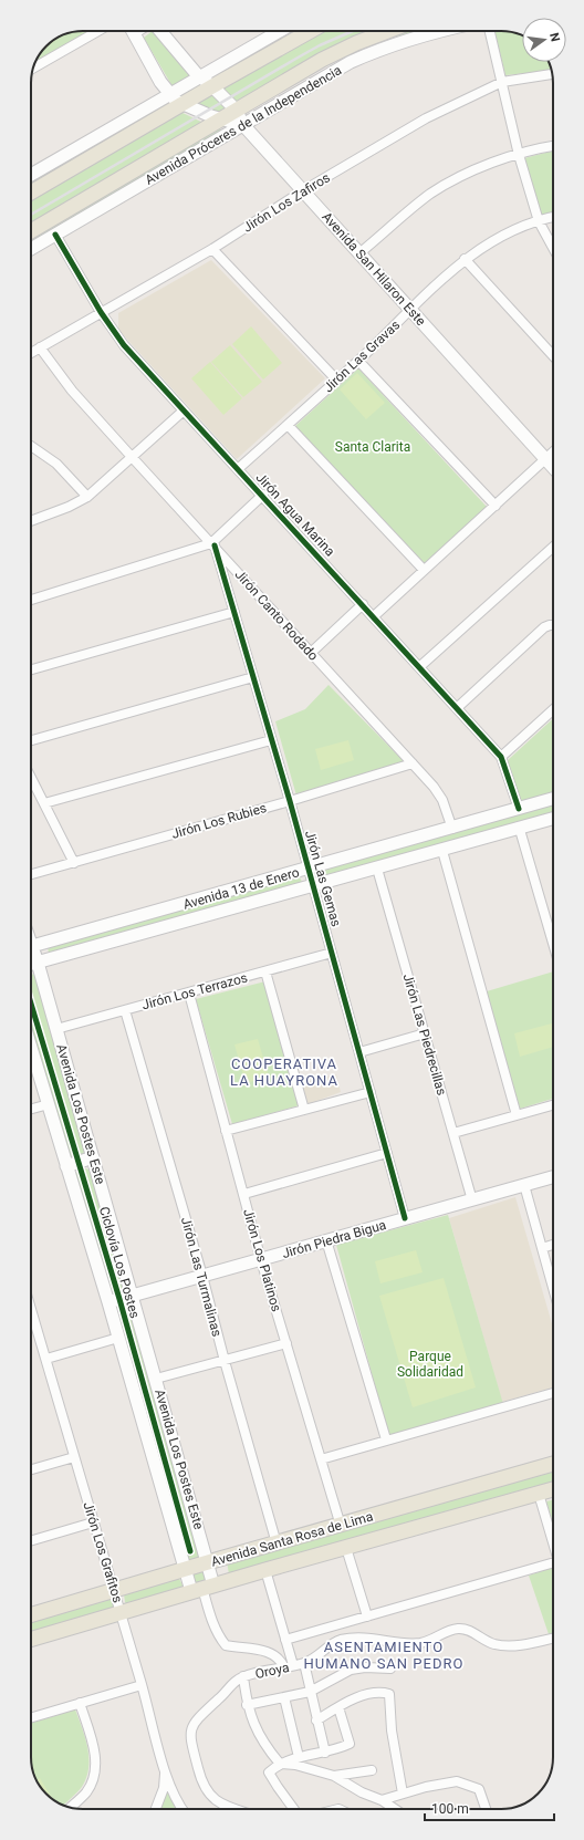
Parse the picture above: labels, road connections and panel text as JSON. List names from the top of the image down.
{
  "streets": {
    "main road": [
      "Avenida Próceres de la Independencia",
      "Avenida San Hilaron Este",
      "Avenida 13 de Enero",
      "Avenida Los Postes Este",
      "Jirón Piedra Bigua",
      "Avenida Santa Rosa de Lima"
    ],
    "street": [
      "Jirón Los Zafiros",
      "Jirón Las Gravas",
      "Jirón Agua Marina",
      "Jirón Canto Rodado",
      "Jirón Los Rubies",
      "Jirón Las Gemas",
      "Jirón Los Terrazos",
      "Jirón Las Piedrecillas",
      "Jirón Los Platinos",
      "Jirón Las Turmalinas",
      "Jirón Los Grafitos",
      "Oroya"
    ],
    "cycle path": ["Ciclovía Los Postes"]
  },
  "crossings": [
    ["Avenida Próceres de la Independencia", "Avenida San Hilaron Este"],
    ["Avenida Próceres de la Independencia", "Jirón Agua Marina"],
    ["Jirón Los Zafiros", "Avenida San Hilaron Este"],
    ["Jirón Los Zafiros", "Jirón Agua Marina"],
    ["Jirón Los Zafiros", "Jirón Canto Rodado"],
    ["Avenida San Hilaron Este", "Jirón Las Gravas"],
    ["Jirón Las Gravas", "Jirón Agua Marina"],
    ["Jirón Agua Marina", "Avenida 13 de Enero"],
    ["Jirón Canto Rodado", "Jirón Los Rubies"],
    ["Jirón Canto Rodado", "Jirón Las Gemas"],
    ["Jirón Canto Rodado", "Avenida 13 de Enero"],
    ["Jirón Los Rubies", "Jirón Las Gemas"],
    ["Jirón Las Gemas", "Avenida 13 de Enero"],
    ["Jirón Las Gemas", "Jirón Los Terrazos"],
    ["Jirón Las Gemas", "Jirón Piedra Bigua"],
    ["Avenida 13 de Enero", "Jirón Las Piedrecillas"],
    ["Avenida 13 de Enero", "Avenida Los Postes Este"],
    ["Jirón Los Terrazos", "Avenida Los Postes Este"],
    ["Jirón Los Terrazos", "Jirón Los Platinos"],
    ["Jirón Los Terrazos", "Jirón Las Turmalinas"],
    ["Jirón Las Piedrecillas", "Jirón Piedra Bigua"],
    ["Avenida Los Postes Este", "Jirón Piedra Bigua"],
    ["Avenida Los Postes Este", "Avenida Santa Rosa de Lima"],
    ["Jirón Piedra Bigua", "Jirón Los Platinos"],
    ["Jirón Piedra Bigua", "Jirón Las Turmalinas"],
    ["Jirón Los Platinos", "Avenida Santa Rosa de Lima"],
    ["Jirón Las Turmalinas", "Avenida Santa Rosa de Lima"],
    ["Avenida Santa Rosa de Lima", "Jirón Los Grafitos"]
  ],
  "districts": ["COOPERATIVA LA HUAYRONA", "ASENTAMIENTO HUMANO SAN PEDRO"],
  "parks": ["Santa Clarita", "Parque Solidaridad"],
  "scale_bar": "100 m",
  "north": "right"
}
